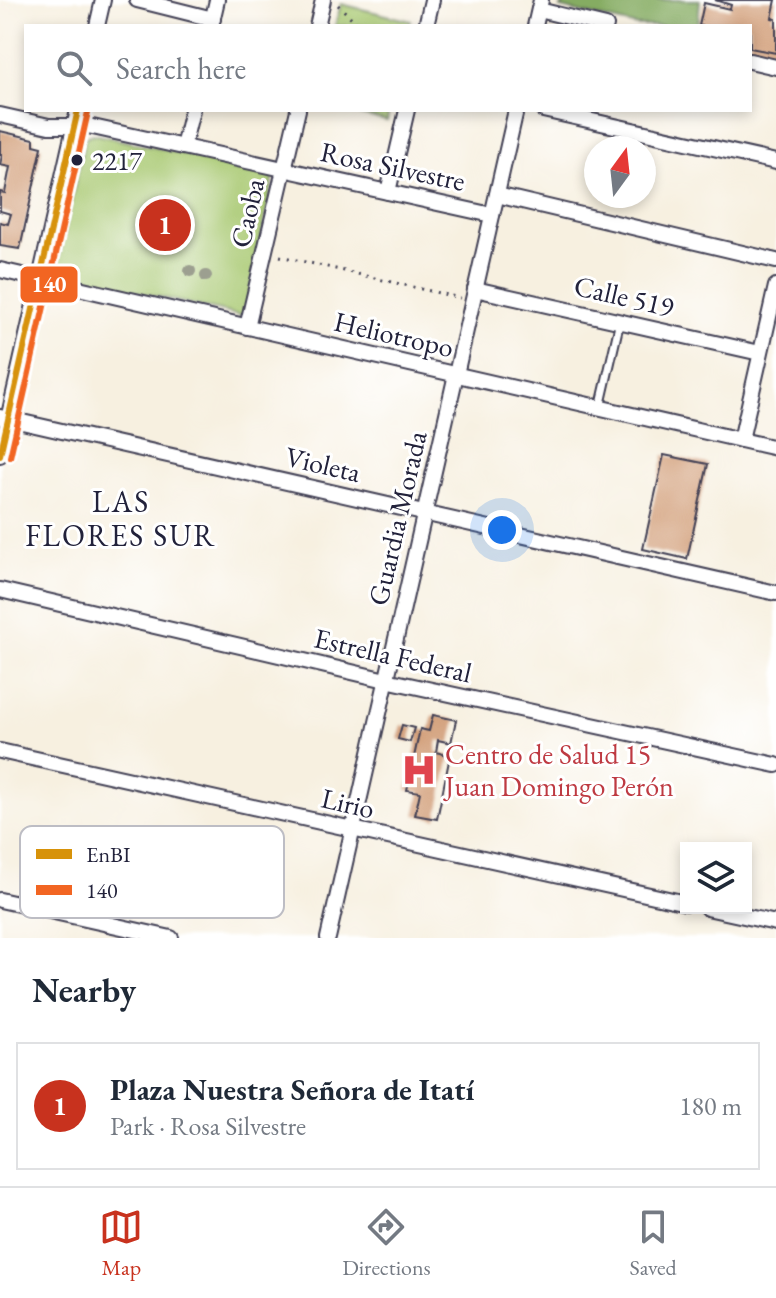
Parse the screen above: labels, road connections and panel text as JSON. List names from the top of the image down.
{
  "streets": {
    "street": [
      "Rosa Silvestre",
      "Caoba",
      "Calle 519",
      "Heliotropo",
      "Violeta",
      "Guardia Morada",
      "Estrella Federal",
      "Lirio"
    ]
  },
  "crossings": [
    ["Rosa Silvestre", "Caoba"],
    ["Rosa Silvestre", "Guardia Morada"],
    ["Caoba", "Heliotropo"],
    ["Calle 519", "Guardia Morada"],
    ["Heliotropo", "Guardia Morada"],
    ["Violeta", "Guardia Morada"],
    ["Guardia Morada", "Estrella Federal"],
    ["Guardia Morada", "Lirio"]
  ],
  "districts": ["LAS FLORES SUR"],
  "places": {
    "other": ["2217"],
    "hospital": ["Centro de Salud 15 Juan Domingo Perón"]
  },
  "lines": ["transit line EnBI", "transit line 140"],
  "legend": ["EnBI", "140"],
  "north": "top",
  "page": {
    "search": "Search here",
    "pins": "1",
    "heading": "Nearby",
    "list": [
      {
        "mark": "1",
        "name": "Plaza Nuestra Señora de Itatí",
        "note": "Park · Rosa Silvestre",
        "value": "180 m"
      }
    ],
    "nav": ["Map", "Directions", "Saved"]
  }
}
